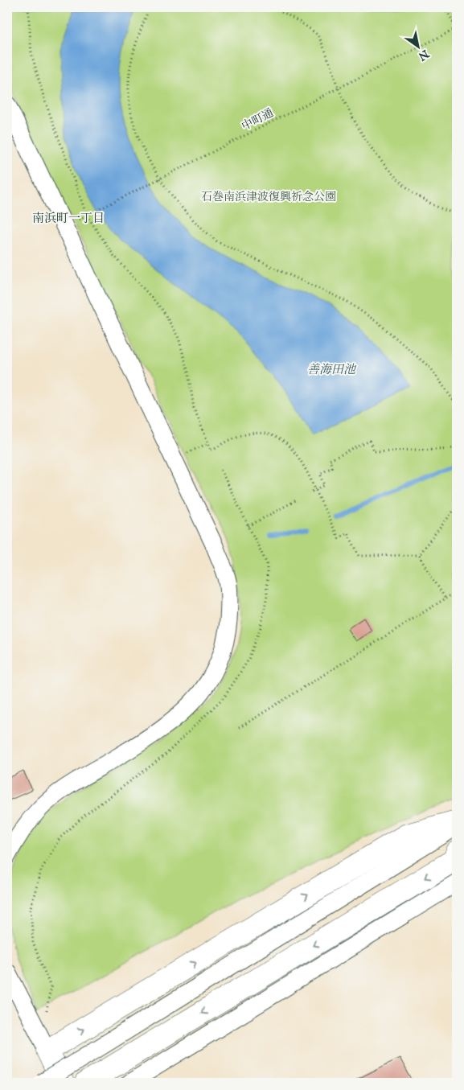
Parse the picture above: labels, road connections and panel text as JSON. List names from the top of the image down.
{
  "streets": {
    "path": ["中町通"]
  },
  "districts": ["南浜町一丁目"],
  "water": ["善海田池"],
  "parks": ["石巻南浜津波復興祈念公園"],
  "north": "bottom right"
}
